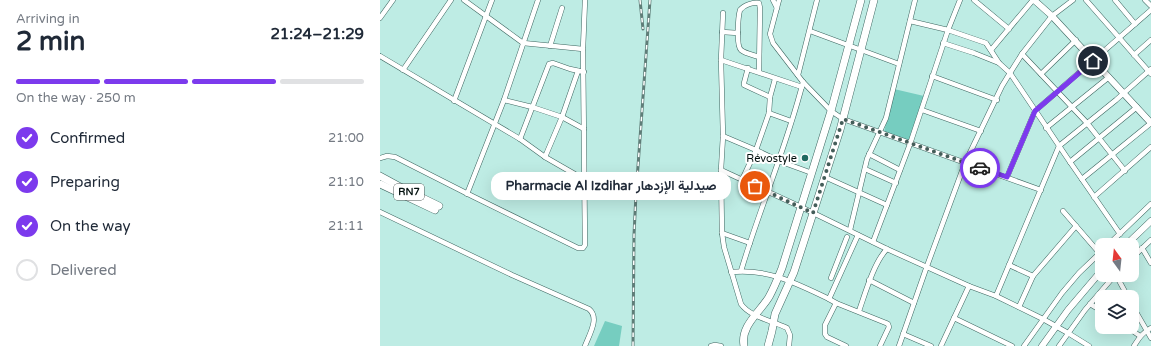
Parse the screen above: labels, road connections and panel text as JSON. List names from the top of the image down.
{
  "streets": {
    "main road": ["RN7"]
  },
  "places": ["Révostyle", "Pharmacie Al Izdihar صيدلية الإزدهار"],
  "north": "top",
  "page": {
    "heading": ["2 min", "Arriving in", "21:24–21:29"],
    "bar": "On the way · 250 m",
    "list": [
      ["Confirmed", "21:00"],
      ["Preparing", "21:10"],
      ["On the way", "21:11"],
      "Delivered"
    ],
    "bubble": "Pharmacie Al Izdihar صيدلية الإزدهار"
  }
}
